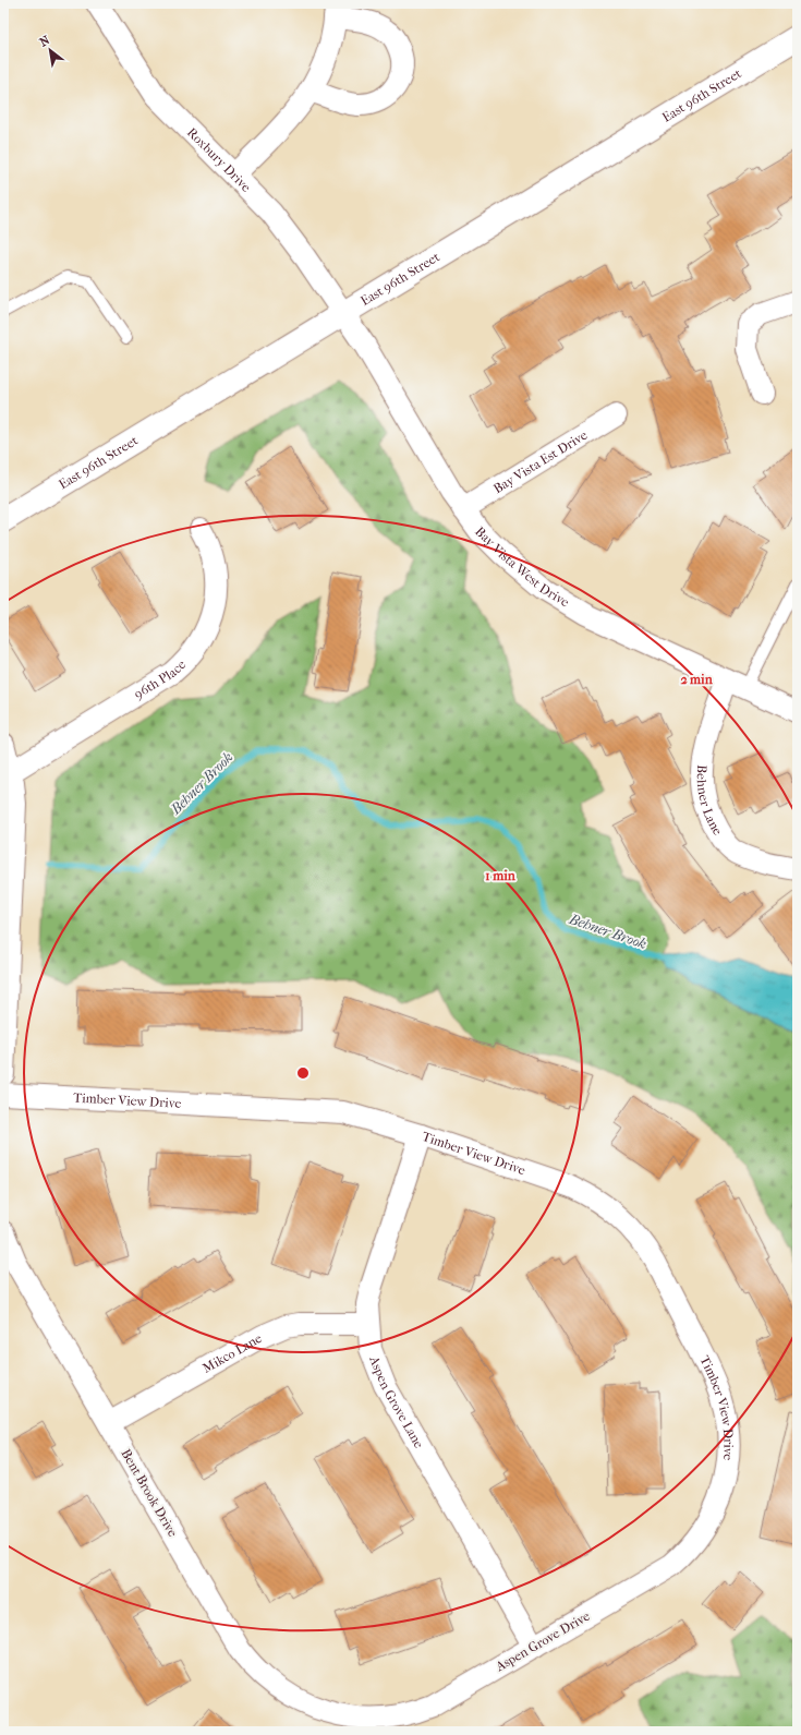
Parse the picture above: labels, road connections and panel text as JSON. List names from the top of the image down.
{
  "streets": {
    "main road": ["East 96th Street"],
    "street": [
      "Roxbury Drive",
      "Bay Vista Est Drive",
      "Bay Vista West Drive",
      "96th Place",
      "Behner Lane",
      "Timber View Drive",
      "Mikco Lane",
      "Aspen Grove Lane",
      "Bent Brook Drive",
      "Aspen Grove Drive"
    ]
  },
  "crossings": [
    ["East 96th Street", "Roxbury Drive"],
    ["East 96th Street", "Bay Vista West Drive"],
    ["Roxbury Drive", "Bay Vista West Drive"],
    ["Bay Vista Est Drive", "Bay Vista West Drive"],
    ["Bay Vista West Drive", "Behner Lane"],
    ["Timber View Drive", "Aspen Grove Lane"],
    ["Timber View Drive", "Aspen Grove Drive"],
    ["Mikco Lane", "Aspen Grove Lane"],
    ["Mikco Lane", "Bent Brook Drive"],
    ["Aspen Grove Lane", "Aspen Grove Drive"],
    ["Bent Brook Drive", "Aspen Grove Drive"]
  ],
  "water": ["Behner Brook"],
  "north": "top left",
  "rings": ["2 min", "1 min"]
}
